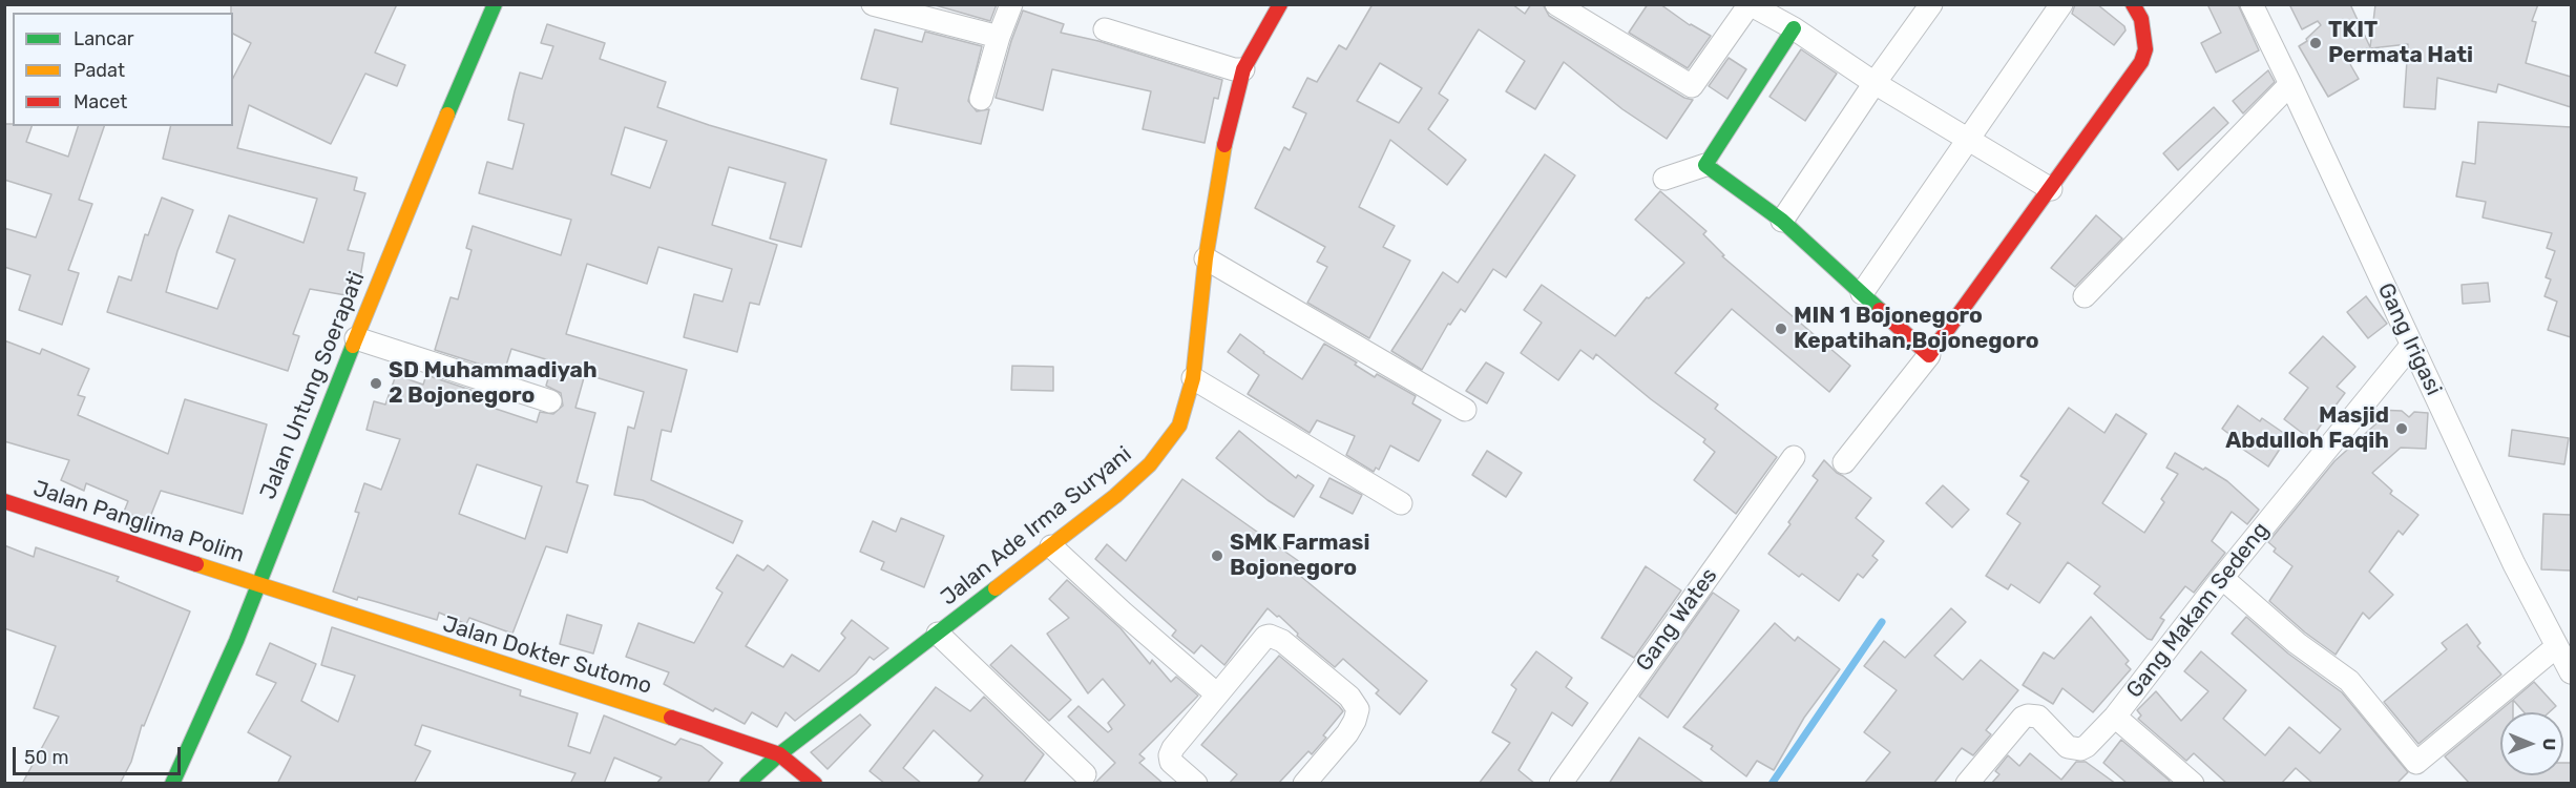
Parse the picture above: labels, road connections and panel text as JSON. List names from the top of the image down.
{
  "streets": {
    "main road": [
      "Jalan Untung Soerapati",
      "Jalan Panglima Polim",
      "Jalan Ade Irma Suryani",
      "Jalan Dokter Sutomo"
    ],
    "street": ["Gang Irigasi", "Gang Makam Sedeng", "Gang Wates"]
  },
  "crossings": [
    ["Gang Irigasi", "Gang Makam Sedeng"],
    ["Jalan Untung Soerapati", "Jalan Panglima Polim"],
    ["Jalan Untung Soerapati", "Jalan Dokter Sutomo"],
    ["Jalan Panglima Polim", "Jalan Dokter Sutomo"],
    ["Jalan Ade Irma Suryani", "Jalan Dokter Sutomo"]
  ],
  "places": [
    "TKIT Permata Hati",
    "MIN 1 Bojonegoro Kepatihan,Bojonegoro",
    "SD Muhammadiyah 2 Bojonegoro",
    "Masjid Abdulloh Faqih",
    "SMK Farmasi Bojonegoro"
  ],
  "legend": ["Lancar", "Padat", "Macet"],
  "scale_bar": "50 m",
  "north": "right"
}
